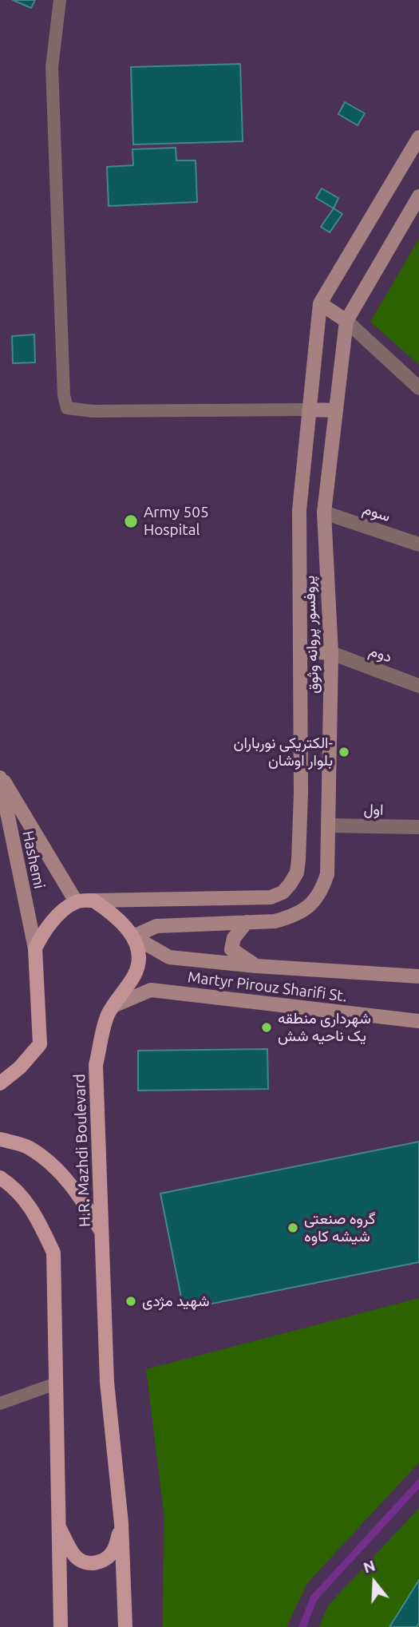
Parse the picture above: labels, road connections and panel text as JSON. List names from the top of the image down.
{
  "streets": {
    "main road": [
      "پروفسور پروانه وثوق",
      "Hashemi",
      "Martyr Pirouz Sharifi St.",
      "H.R. Mazhdi Boulevard"
    ],
    "street": ["سوم", "دوم", "اول"]
  },
  "crossings": [
    ["سوم", "پروفسور پروانه وثوق"],
    ["پروفسور پروانه وثوق", "دوم"],
    ["پروفسور پروانه وثوق", "اول"],
    ["پروفسور پروانه وثوق", "Martyr Pirouz Sharifi St."],
    ["پروفسور پروانه وثوق", "H.R. Mazhdi Boulevard"],
    ["Martyr Pirouz Sharifi St.", "H.R. Mazhdi Boulevard"]
  ],
  "places": [
    "Army 505 Hospital",
    "الکتریکی نورباران- بلوار اوشان",
    "شهرداری منطقه یک ناحیه شش",
    "گروه صنعتی شیشه کاوه",
    "شهید مژدی"
  ],
  "north": "top"
}
